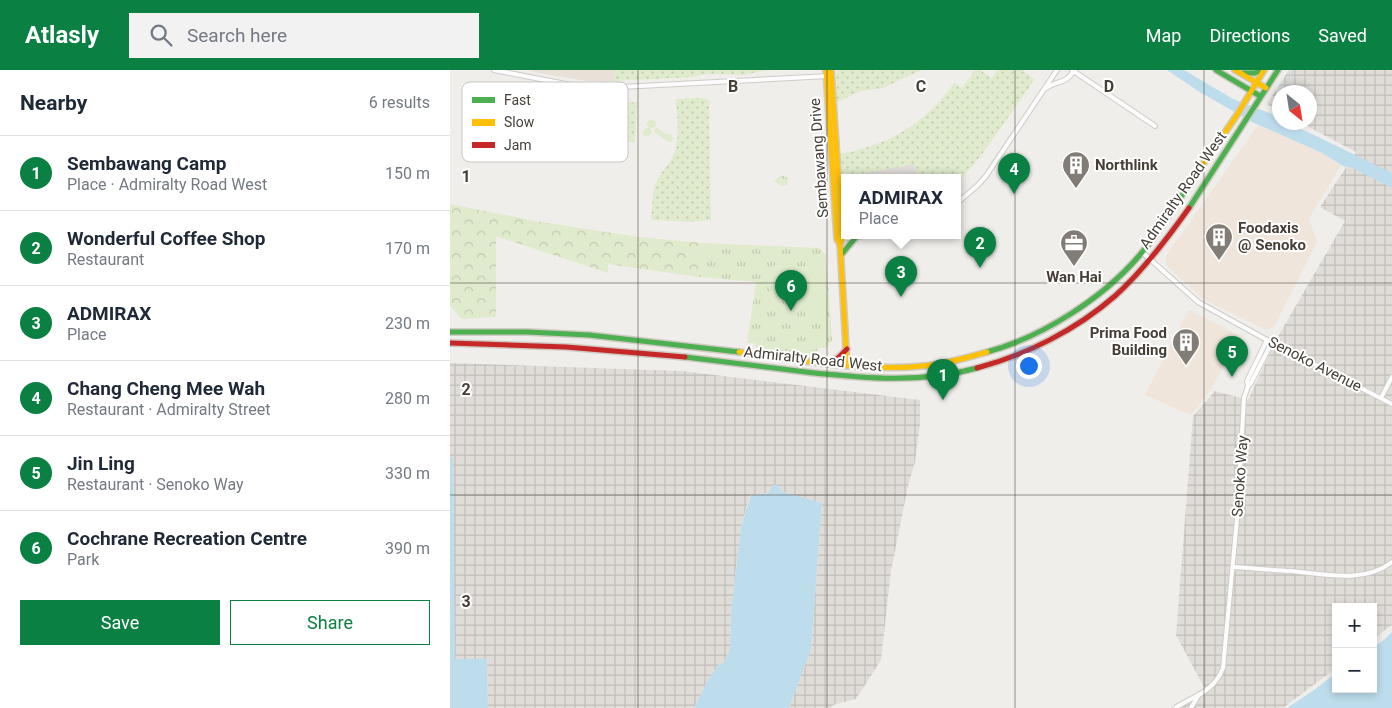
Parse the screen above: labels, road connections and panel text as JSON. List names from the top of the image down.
{
  "streets": {
    "main road": ["Sembawang Drive", "Admiralty Road West"],
    "street": ["Senoko Avenue", "Senoko Way"]
  },
  "crossings": [
    ["Sembawang Drive", "Admiralty Road West"],
    ["Admiralty Road West", "Senoko Avenue"],
    ["Senoko Avenue", "Senoko Way"]
  ],
  "places": {
    "building": ["Northlink", "Foodaxis @ Senoko", "Prima Food Building"],
    "office": ["Wan Hai"]
  },
  "legend": ["Fast", "Slow", "Jam"],
  "north": "bottom right",
  "page": {
    "header": "Atlasly",
    "search": "Search here",
    "nav": ["Map", "Directions", "Saved"],
    "heading": ["Nearby", "6 results"],
    "list": [
      {
        "mark": "1",
        "name": "Sembawang Camp",
        "note": "Place · Admiralty Road West",
        "value": "150 m"
      },
      {
        "mark": "2",
        "name": "Wonderful Coffee Shop",
        "note": "Restaurant",
        "value": "170 m"
      },
      {
        "mark": "3",
        "name": "ADMIRAX",
        "note": "Place",
        "value": "230 m"
      },
      {
        "mark": "4",
        "name": "Chang Cheng Mee Wah",
        "note": "Restaurant · Admiralty Street",
        "value": "280 m"
      },
      {
        "mark": "5",
        "name": "Jin Ling",
        "note": "Restaurant · Senoko Way",
        "value": "330 m"
      },
      {
        "mark": "6",
        "name": "Cochrane Recreation Centre",
        "note": "Park",
        "value": "390 m"
      }
    ],
    "pins": [
      "4",
      "2",
      "3",
      "6",
      "5",
      "1"
    ],
    "popup": ["ADMIRAX", "Place"],
    "buttons": ["Save", "Share"],
    "map_buttons": ["+", "−"]
  },
  "grid": {
    "columns": ["B", "C", "D"],
    "rows": ["1", "2", "3"]
  }
}
